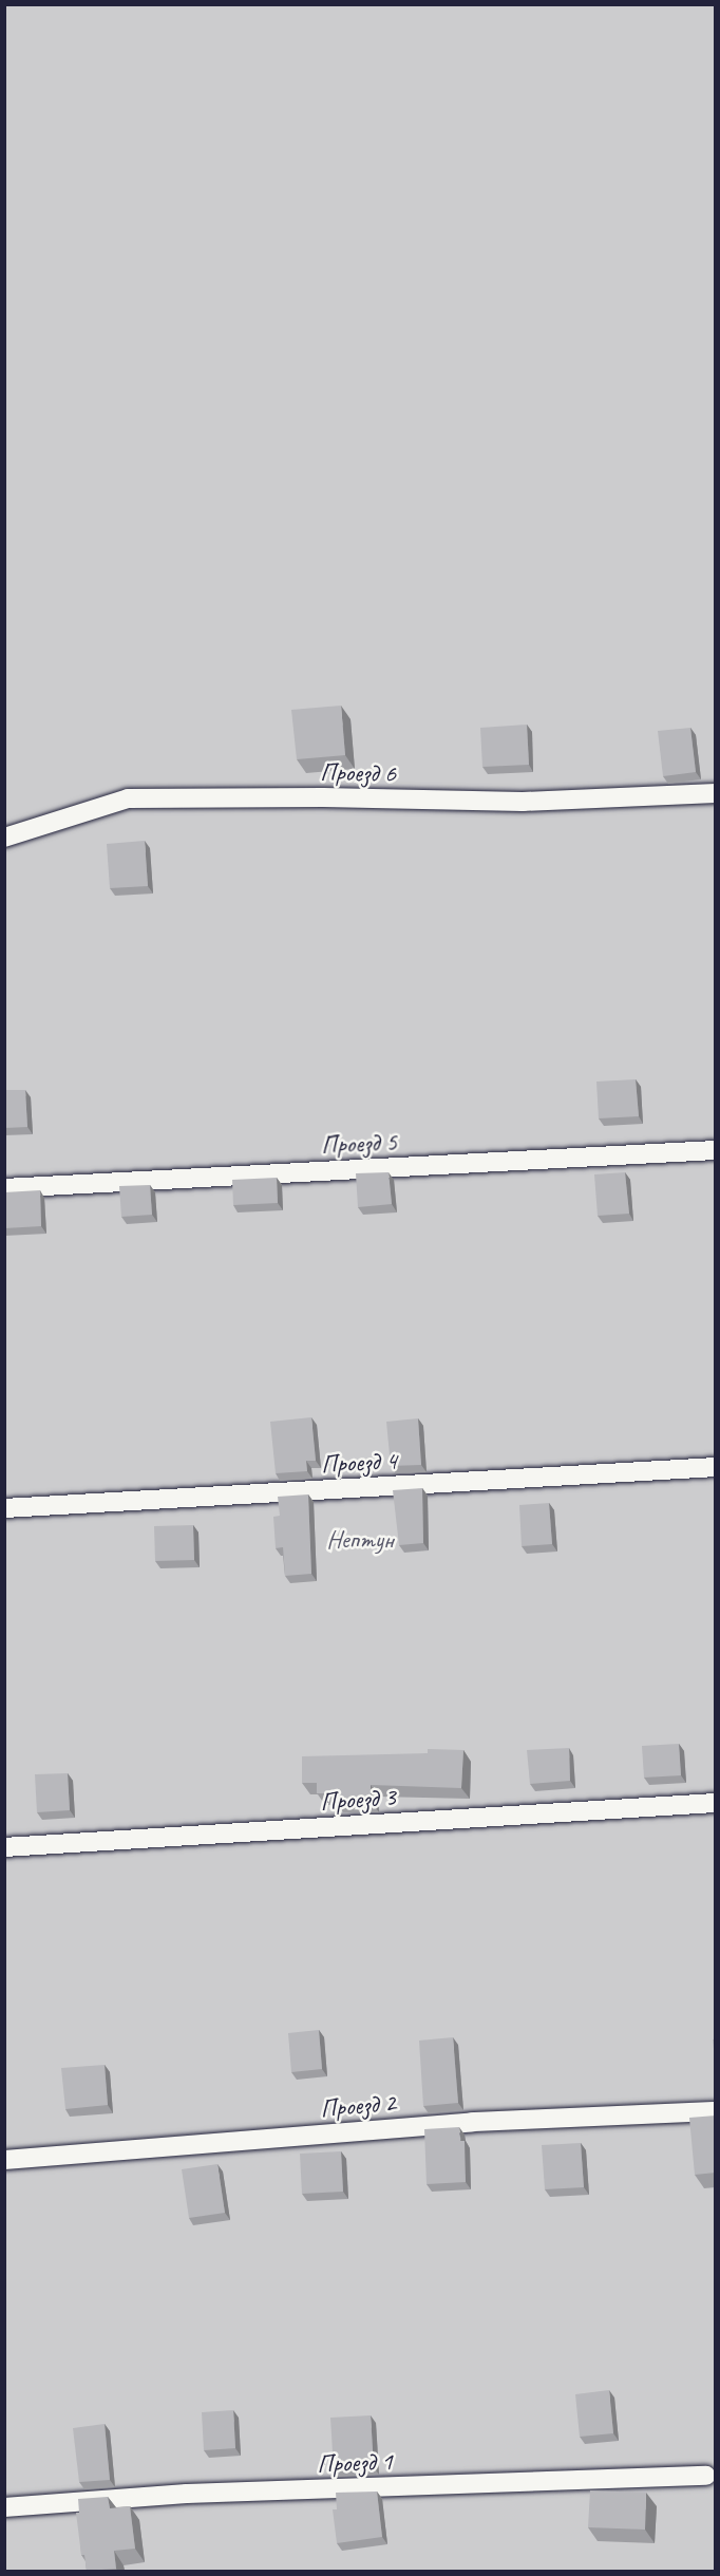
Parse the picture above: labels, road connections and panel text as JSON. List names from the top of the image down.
{
  "streets": {
    "lane": [
      "Проезд 6",
      "Проезд 5",
      "Проезд 4",
      "Проезд 3",
      "Проезд 2",
      "Проезд 1"
    ]
  },
  "parks": ["Нептун"]
}
